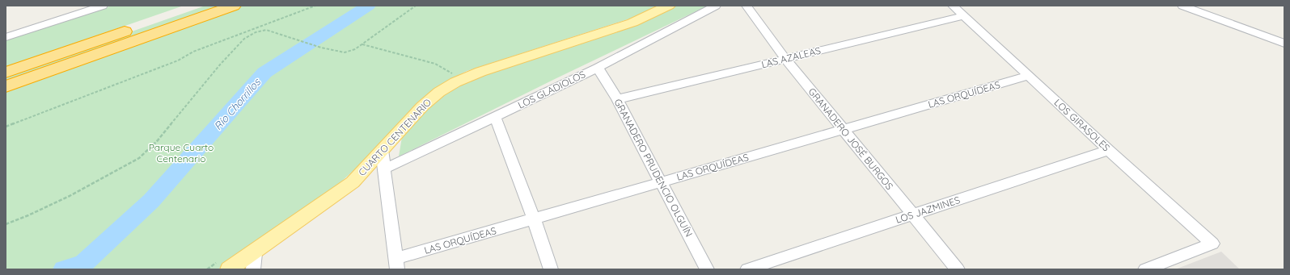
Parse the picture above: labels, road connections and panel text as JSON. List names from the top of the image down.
{
  "streets": {
    "main road": ["CUARTO CENTENARIO"],
    "street": [
      "LAS AZALEAS",
      "LOS GLADIOLOS",
      "LAS ORQUÍDEAS",
      "LOS GIRASOLES",
      "GRANADERO JOSÉ BURGOS",
      "GRANADERO PRUDENCIO OLGUÍN",
      "LOS JAZMINES"
    ]
  },
  "crossings": [
    ["LAS AZALEAS", "LOS GIRASOLES"],
    ["LAS AZALEAS", "GRANADERO JOSÉ BURGOS"],
    ["LAS AZALEAS", "GRANADERO PRUDENCIO OLGUÍN"],
    ["LOS GLADIOLOS", "GRANADERO PRUDENCIO OLGUÍN"],
    ["LAS ORQUÍDEAS", "LOS GIRASOLES"],
    ["LAS ORQUÍDEAS", "GRANADERO JOSÉ BURGOS"],
    ["LAS ORQUÍDEAS", "GRANADERO PRUDENCIO OLGUÍN"],
    ["LOS GIRASOLES", "LOS JAZMINES"],
    ["GRANADERO JOSÉ BURGOS", "LOS JAZMINES"]
  ],
  "water": ["Río Chorrillos"],
  "parks": ["Parque Cuarto Centenario"]
}
